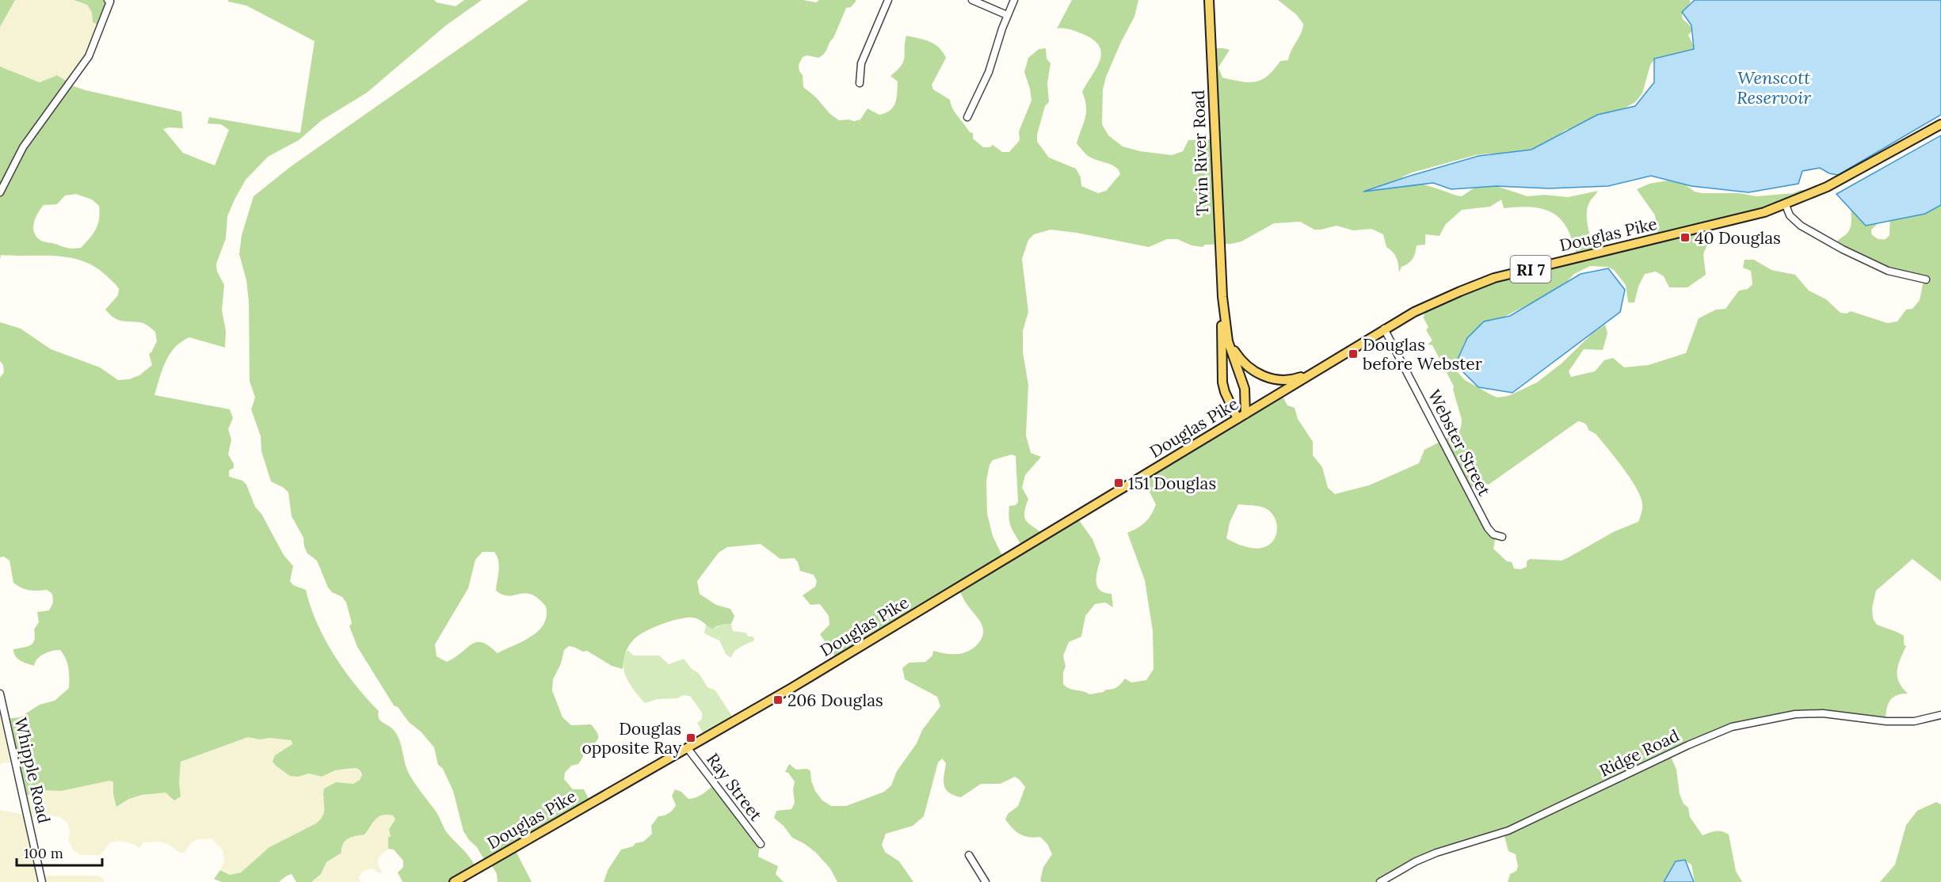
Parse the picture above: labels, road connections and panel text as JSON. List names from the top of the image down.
{
  "streets": {
    "main road": ["Twin River Road", "Douglas Pike", "RI 7"],
    "street": [
      "Webster Street",
      "Ridge Road",
      "Whipple Road",
      "Ray Street"
    ]
  },
  "crossings": [
    ["Twin River Road", "Douglas Pike"],
    ["Douglas Pike", "Webster Street"],
    ["Douglas Pike", "Ray Street"]
  ],
  "water": ["Wenscott Reservoir"],
  "places": {
    "transit": [
      "40 Douglas",
      "Douglas before Webster",
      "151 Douglas",
      "206 Douglas",
      "Douglas opposite Ray"
    ]
  },
  "scale_bar": "100 m"
}
